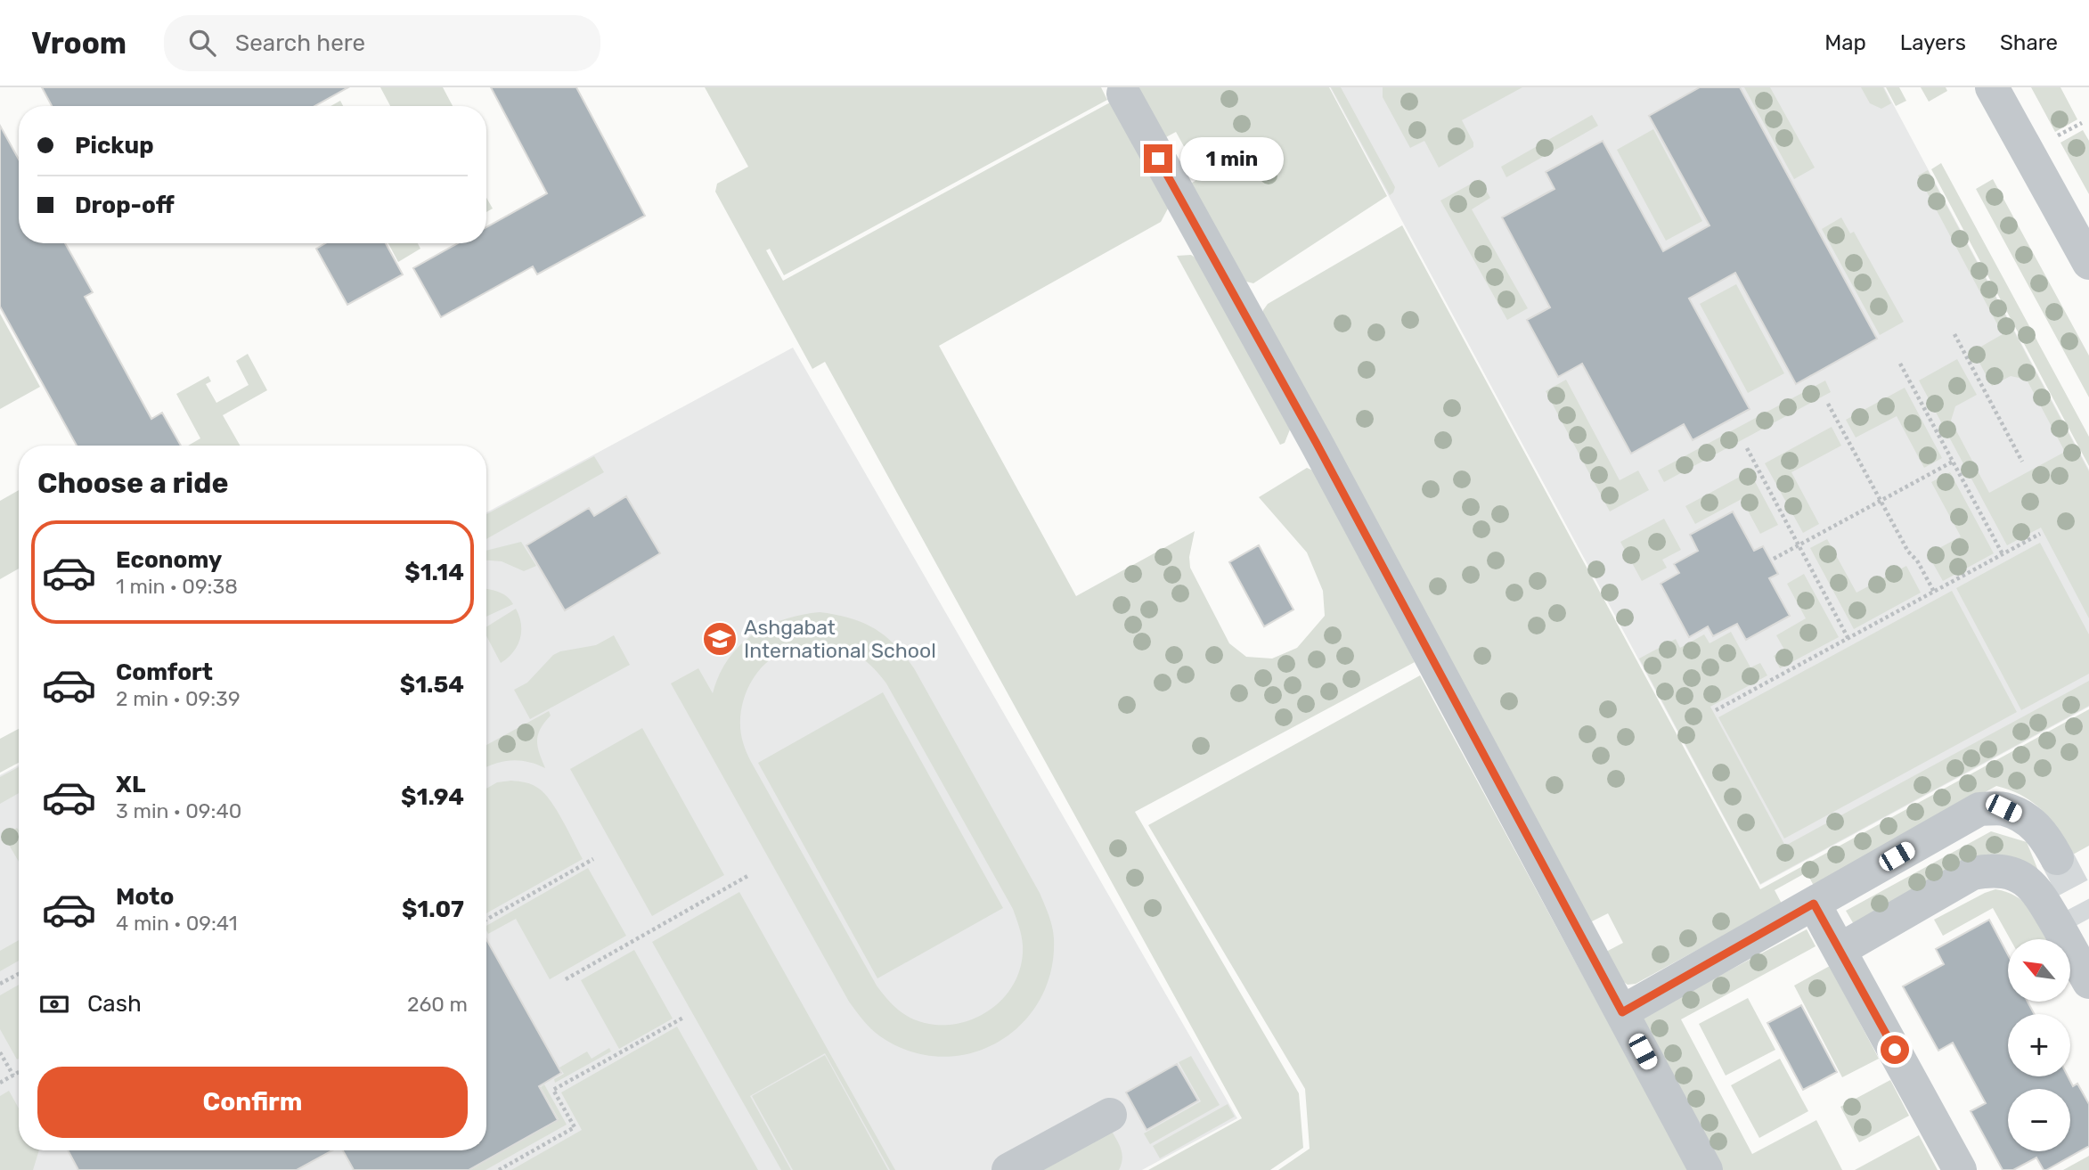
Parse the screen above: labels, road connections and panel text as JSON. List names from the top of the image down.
{
  "places": {
    "school or university": ["Ashgabat International School"]
  },
  "north": "top left",
  "page": {
    "header": "Vroom",
    "search": "Search here",
    "nav": ["Map", "Layers", "Share"],
    "banner": ["Pickup", "Drop-off"],
    "bubble": "1 min",
    "heading": "Choose a ride",
    "list": [
      {
        "name": "Economy",
        "note": "1 min · 09:38",
        "value": "$1.14"
      },
      {
        "name": "Comfort",
        "note": "2 min · 09:39",
        "value": "$1.54"
      },
      {
        "name": "XL",
        "note": "3 min · 09:40",
        "value": "$1.94"
      },
      {
        "name": "Moto",
        "note": "4 min · 09:41",
        "value": "$1.07"
      }
    ],
    "map_buttons": ["+", "−"],
    "pay": ["Cash", "260 m"],
    "buttons": "Confirm"
  }
}
